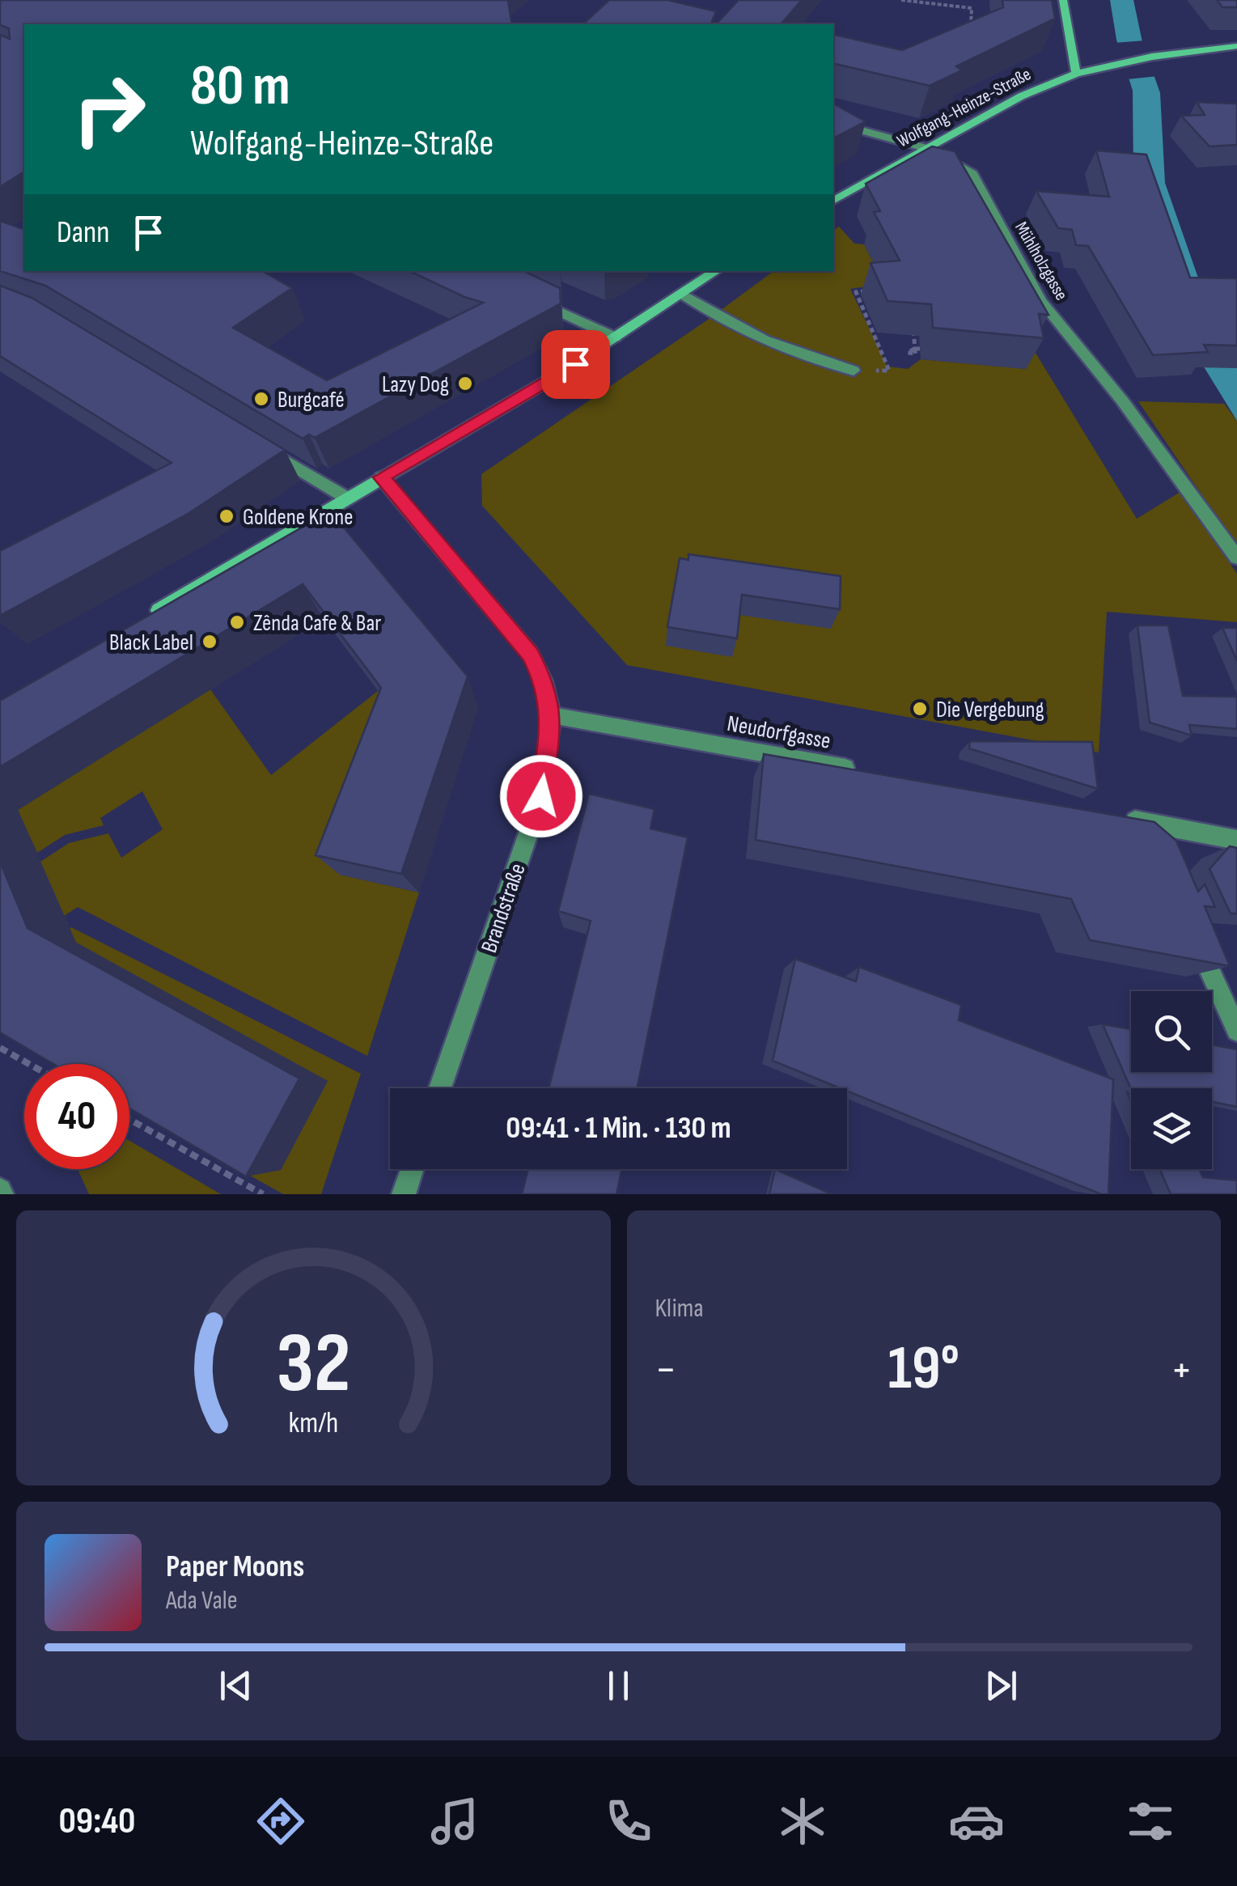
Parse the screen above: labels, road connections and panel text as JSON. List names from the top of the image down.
{
  "streets": {
    "main road": ["Wolfgang-Heinze-Straße"],
    "street": ["Mühlholzgasse", "Neudorfgasse", "Brandstraße"]
  },
  "crossings": [
    ["Wolfgang-Heinze-Straße", "Mühlholzgasse"],
    ["Neudorfgasse", "Brandstraße"]
  ],
  "places": [
    "Lazy Dog",
    "Burgcafé",
    "Goldene Krone",
    "Zênda Cafe & Bar",
    "Black Label",
    "Die Vergebung"
  ],
  "page": {
    "turn": ["80 m", "Wolfgang-Heinze-Straße"],
    "then": "Dann",
    "limit": "40",
    "trip": "09:41 · 1 Min. · 130 m",
    "tile": "Klima",
    "heat": ["−", "19°", "+"],
    "song": ["Paper Moons", "Ada Vale"],
    "tabs": "09:40",
    "gauge": ["32", "km/h"]
  }
}
